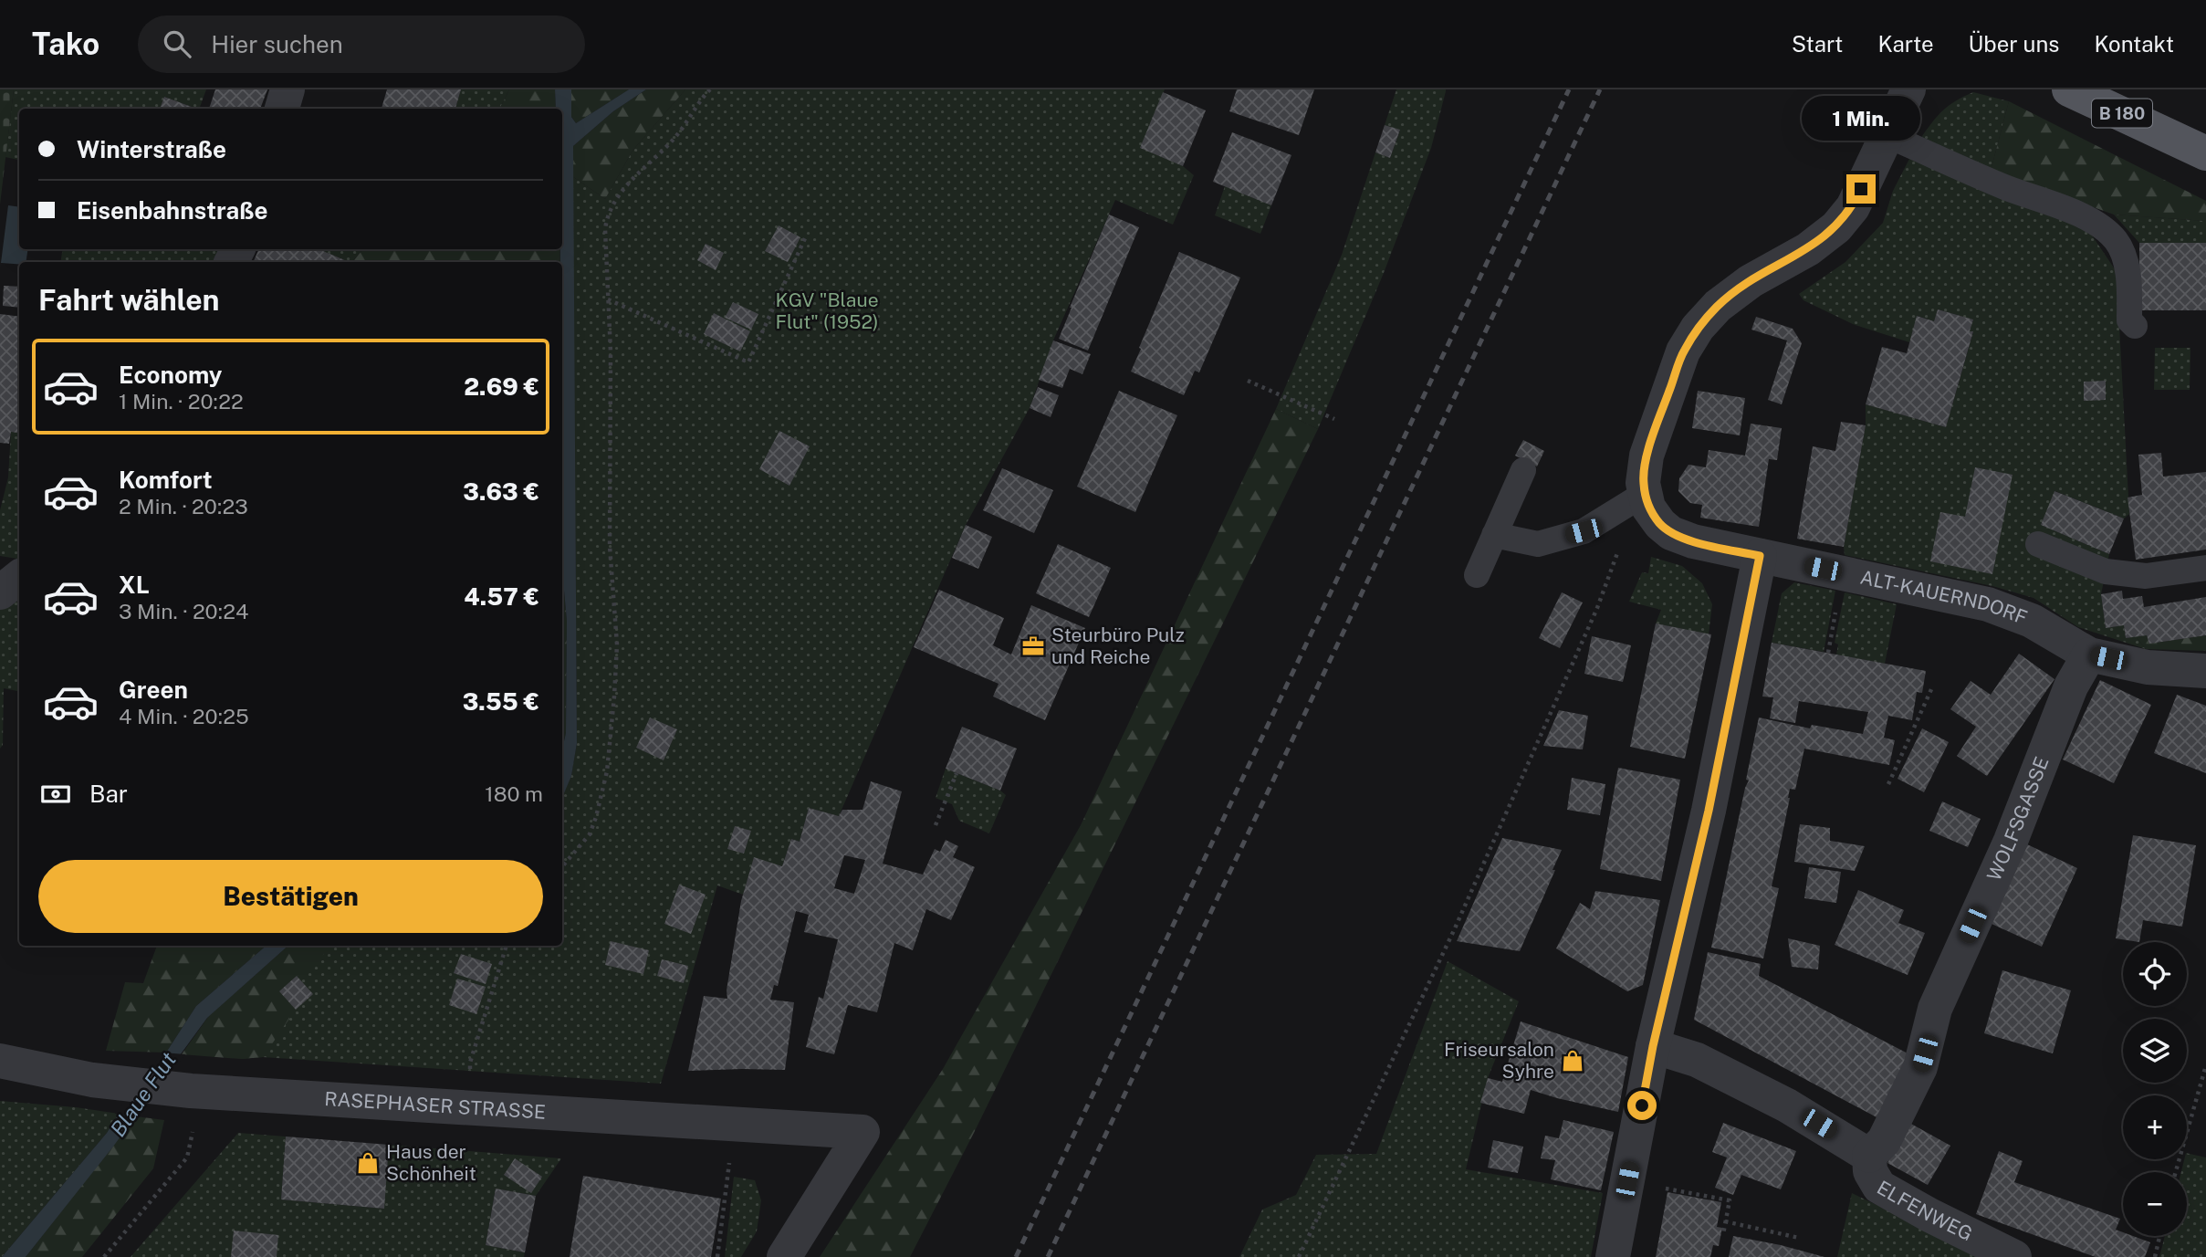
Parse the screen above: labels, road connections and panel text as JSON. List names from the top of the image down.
{
  "streets": {
    "main road": ["B 180"],
    "street": [
      "ALT-KAUERNDORF",
      "WOLFSGASSE",
      "RASEPHASER STRASSE",
      "ELFENWEG"
    ]
  },
  "crossings": [
    ["ALT-KAUERNDORF", "WOLFSGASSE"],
    ["WOLFSGASSE", "ELFENWEG"]
  ],
  "water": ["Blaue Flut"],
  "parks": ["KGV \"Blaue Flut\" (1952)"],
  "places": {
    "office": ["Steurbüro Pulz und Reiche"],
    "shop": ["Friseursalon Syhre", "Haus der Schönheit"]
  },
  "page": {
    "header": "Tako",
    "search": "Hier suchen",
    "nav": [
      "Start",
      "Karte",
      "Über uns",
      "Kontakt"
    ],
    "bubble": "1 Min.",
    "banner": ["Winterstraße", "Eisenbahnstraße"],
    "heading": "Fahrt wählen",
    "list": [
      {
        "name": "Economy",
        "note": "1 Min. · 20:22",
        "value": "2.69 €"
      },
      {
        "name": "Komfort",
        "note": "2 Min. · 20:23",
        "value": "3.63 €"
      },
      {
        "name": "XL",
        "note": "3 Min. · 20:24",
        "value": "4.57 €"
      },
      {
        "name": "Green",
        "note": "4 Min. · 20:25",
        "value": "3.55 €"
      }
    ],
    "pay": ["Bar", "180 m"],
    "buttons": "Bestätigen",
    "map_buttons": ["+", "−"]
  }
}
